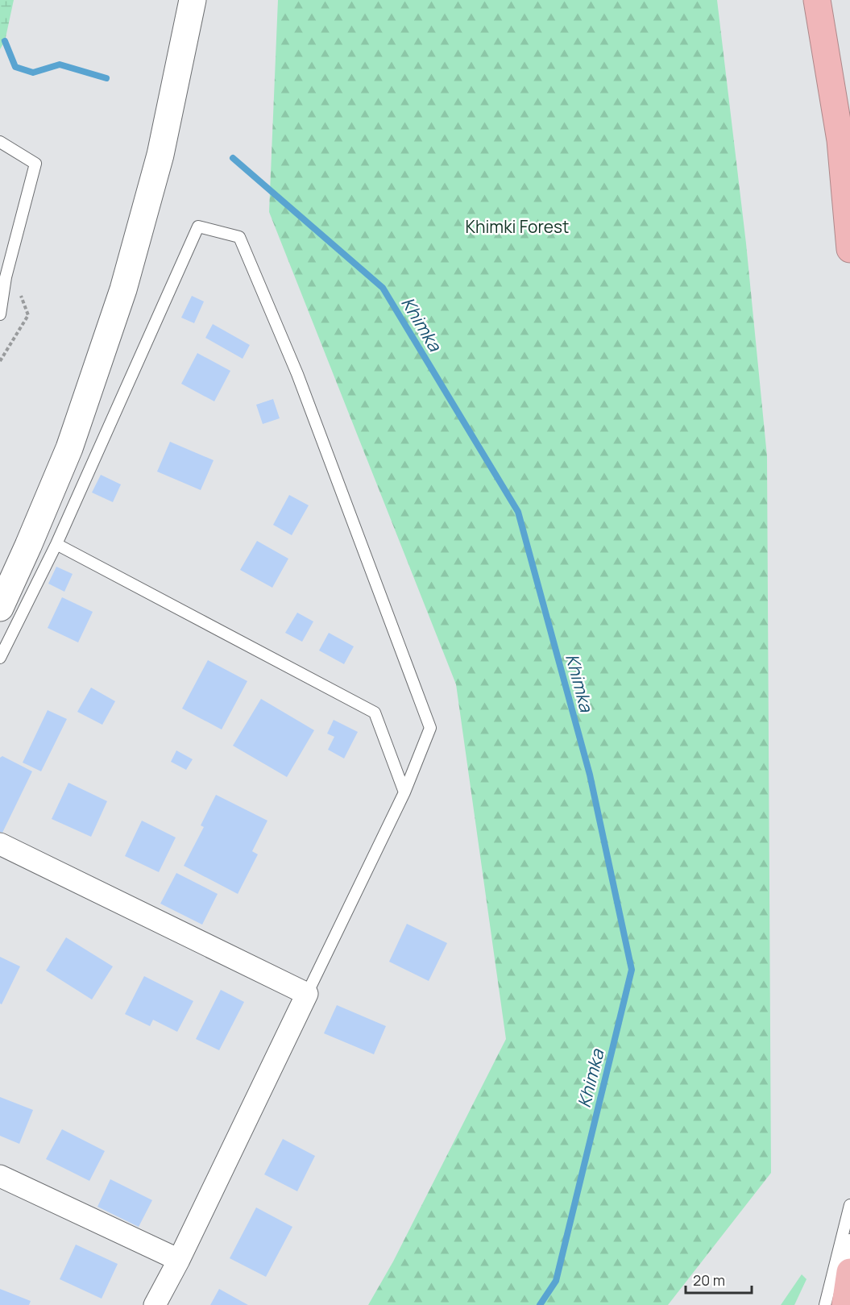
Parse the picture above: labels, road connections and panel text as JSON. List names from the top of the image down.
{
  "water": ["Khimka"],
  "parks": ["Khimki Forest"],
  "scale_bar": "20 m"
}
